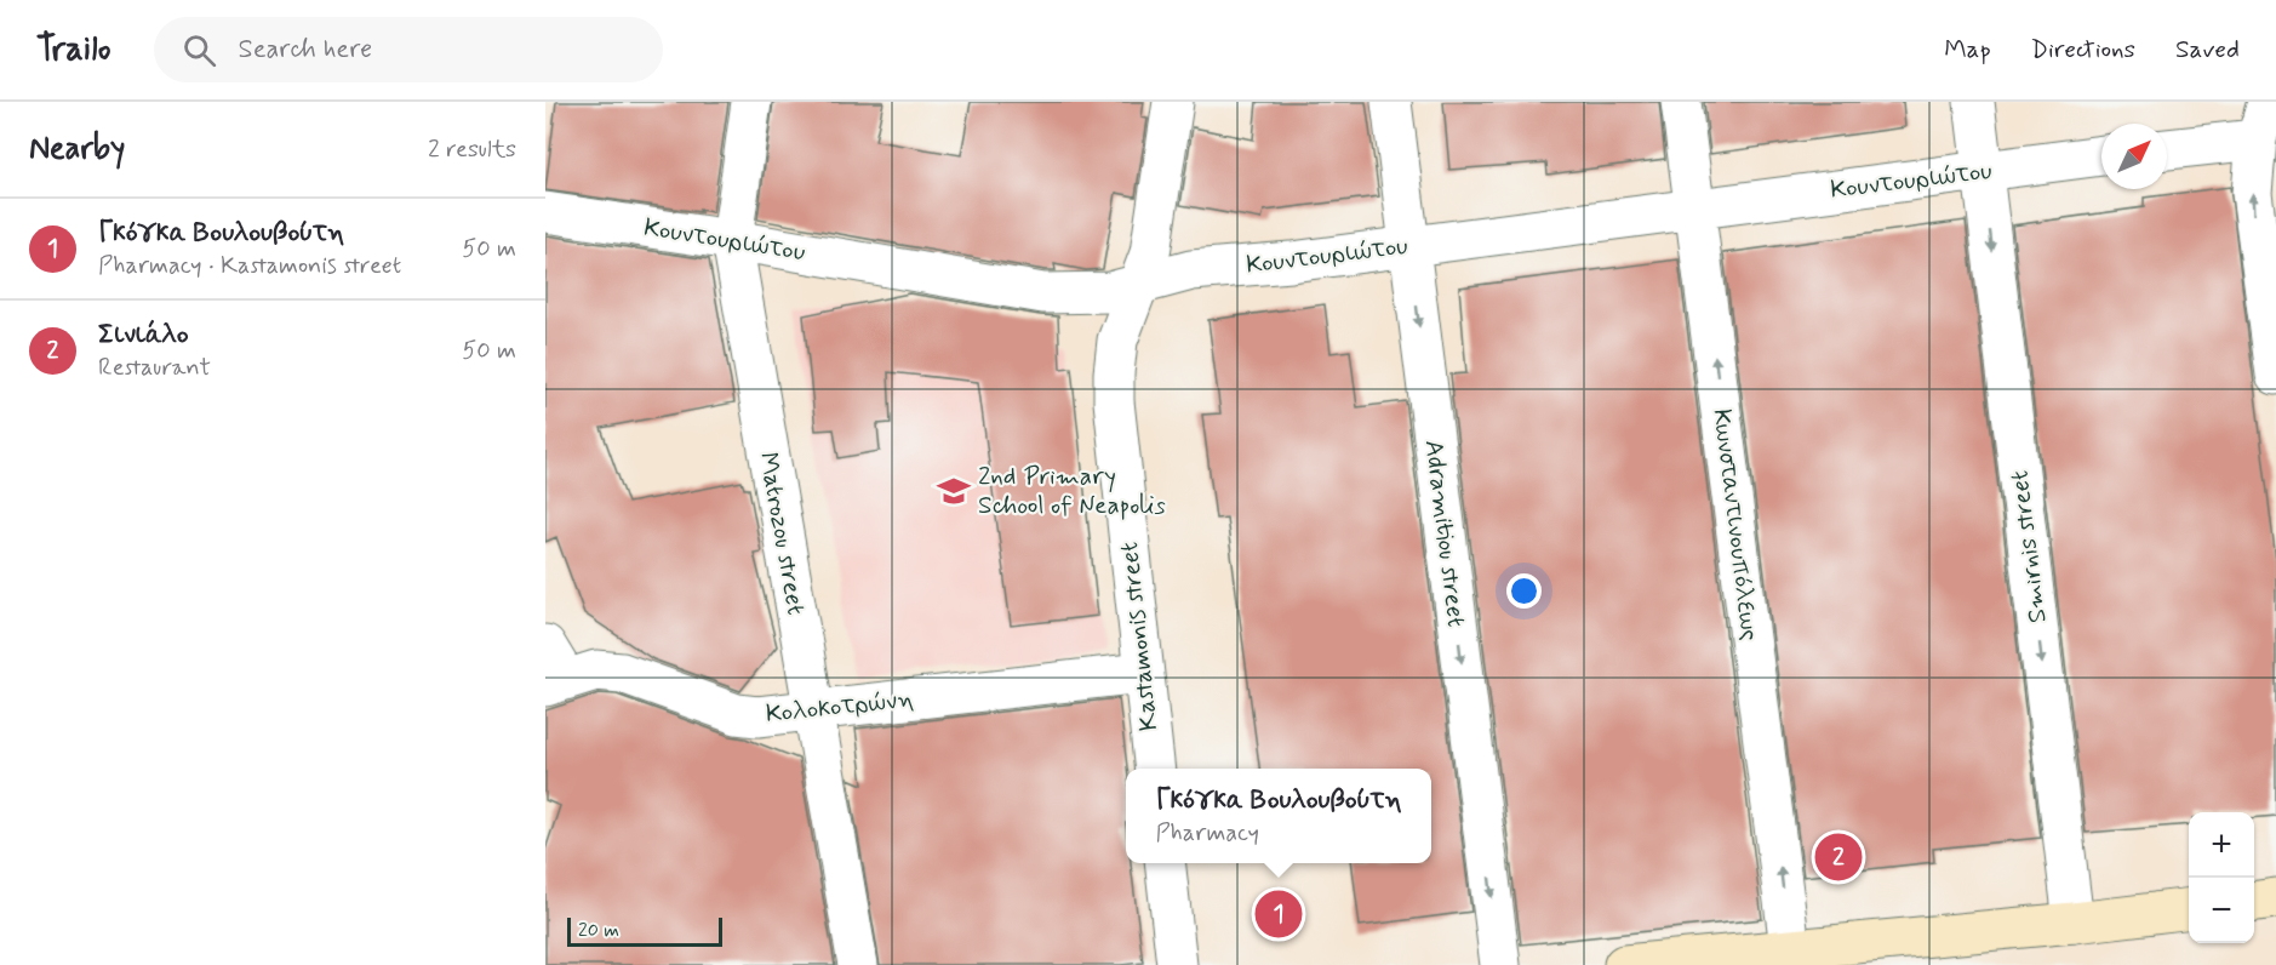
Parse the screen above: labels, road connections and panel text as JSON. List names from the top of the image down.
{
  "streets": {
    "street": [
      "Κουντουριώτου",
      "Κωνσταντινουπόλεως",
      "Matrozou street",
      "Adramitiou street",
      "Smirnis street",
      "Kastamonis street",
      "Κολοκοτρώνη"
    ]
  },
  "crossings": [
    ["Κουντουριώτου", "Κωνσταντινουπόλεως"],
    ["Κουντουριώτου", "Matrozou street"],
    ["Κουντουριώτου", "Adramitiou street"],
    ["Κουντουριώτου", "Smirnis street"],
    ["Κουντουριώτου", "Kastamonis street"],
    ["Matrozou street", "Κολοκοτρώνη"],
    ["Kastamonis street", "Κολοκοτρώνη"]
  ],
  "one_way": ["Κωνσταντινουπόλεως", "Adramitiou street"],
  "places": {
    "school or university": ["2nd Primary School of Neapolis"]
  },
  "scale_bar": "20 m",
  "north": "top right",
  "page": {
    "header": "Trailo",
    "search": "Search here",
    "nav": ["Map", "Directions", "Saved"],
    "heading": ["Nearby", "2 results"],
    "list": [
      {
        "mark": "1",
        "name": "Γκόγκα Βουλουβούτη",
        "note": "Pharmacy · Kastamonis street",
        "value": "50 m"
      },
      {
        "mark": "2",
        "name": "Σινιάλο",
        "note": "Restaurant",
        "value": "50 m"
      }
    ],
    "popup": ["Γκόγκα Βουλουβούτη", "Pharmacy"],
    "map_buttons": ["+", "−"],
    "pins": ["2", "1"],
    "scale": "20 m"
  }
}
